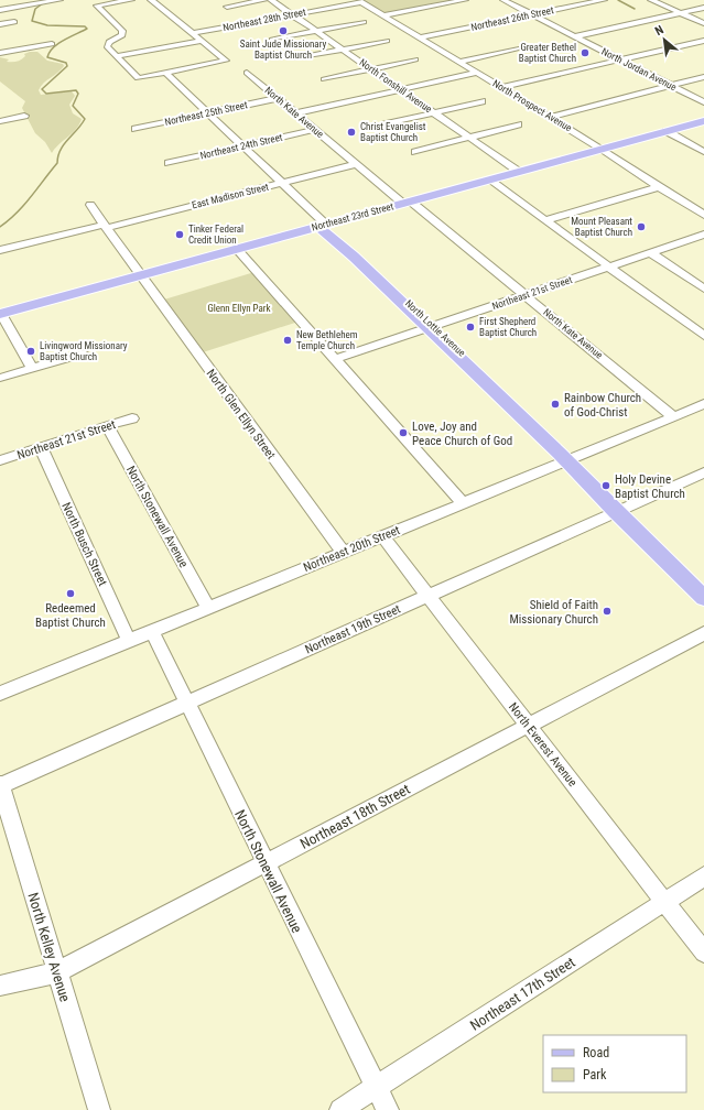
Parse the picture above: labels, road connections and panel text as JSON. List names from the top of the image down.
{
  "streets": {
    "main road": ["Northeast 23rd Street", "North Lottie Avenue"],
    "street": [
      "Northeast 26th Street",
      "Northeast 28th Street",
      "North Jordan Avenue",
      "North Fonshill Avenue",
      "North Prospect Avenue",
      "North Kate Avenue",
      "Northeast 25th Street",
      "Northeast 24th Street",
      "East Madison Street",
      "Northeast 21st Street",
      "North Glen Ellyn Street",
      "North Stonewall Avenue",
      "North Busch Street",
      "Northeast 20th Street",
      "Northeast 19th Street",
      "North Everest Avenue",
      "Northeast 18th Street",
      "North Kelley Avenue",
      "Northeast 17th Street"
    ]
  },
  "crossings": [
    ["Northeast 26th Street", "North Jordan Avenue"],
    ["Northeast 26th Street", "North Prospect Avenue"],
    ["Northeast 28th Street", "North Fonshill Avenue"],
    ["Northeast 28th Street", "North Prospect Avenue"],
    ["North Fonshill Avenue", "Northeast 23rd Street"],
    ["North Prospect Avenue", "Northeast 23rd Street"],
    ["North Kate Avenue", "Northeast 25th Street"],
    ["North Kate Avenue", "Northeast 24th Street"],
    ["North Kate Avenue", "East Madison Street"],
    ["North Kate Avenue", "Northeast 23rd Street"],
    ["North Kate Avenue", "Northeast 21st Street"],
    ["North Kate Avenue", "Northeast 20th Street"],
    ["Northeast 25th Street", "North Lottie Avenue"],
    ["Northeast 24th Street", "North Lottie Avenue"],
    ["East Madison Street", "North Lottie Avenue"],
    ["East Madison Street", "North Glen Ellyn Street"],
    ["Northeast 23rd Street", "North Lottie Avenue"],
    ["Northeast 23rd Street", "North Glen Ellyn Street"],
    ["Northeast 21st Street", "North Lottie Avenue"],
    ["Northeast 21st Street", "North Stonewall Avenue"],
    ["Northeast 21st Street", "North Busch Street"],
    ["North Lottie Avenue", "Northeast 20th Street"],
    ["North Lottie Avenue", "Northeast 19th Street"],
    ["North Glen Ellyn Street", "Northeast 20th Street"],
    ["North Stonewall Avenue", "Northeast 20th Street"],
    ["North Stonewall Avenue", "Northeast 19th Street"],
    ["North Stonewall Avenue", "Northeast 18th Street"],
    ["North Stonewall Avenue", "Northeast 17th Street"],
    ["North Busch Street", "Northeast 20th Street"],
    ["Northeast 20th Street", "North Everest Avenue"],
    ["Northeast 19th Street", "North Everest Avenue"],
    ["Northeast 19th Street", "North Kelley Avenue"],
    ["North Everest Avenue", "Northeast 18th Street"],
    ["North Everest Avenue", "Northeast 17th Street"],
    ["Northeast 18th Street", "North Kelley Avenue"]
  ],
  "parks": ["Glenn Ellyn Park"],
  "places": [
    "Saint Jude Missionary Baptist Church",
    "Greater Bethel Baptist Church",
    "Christ Evangelist Baptist Church",
    "Mount Pleasant Baptist Church",
    "Tinker Federal Credit Union",
    "First Shepherd Baptist Church",
    "New Bethlehem Temple Church",
    "Livingword Missionary Baptist Church",
    "Rainbow Church of God-Christ",
    "Love, Joy and Peace Church of God",
    "Holy Devine Baptist Church",
    "Redeemed Baptist Church",
    "Shield of Faith Missionary Church"
  ],
  "legend": ["Road", "Park"],
  "north": "top left"
}
